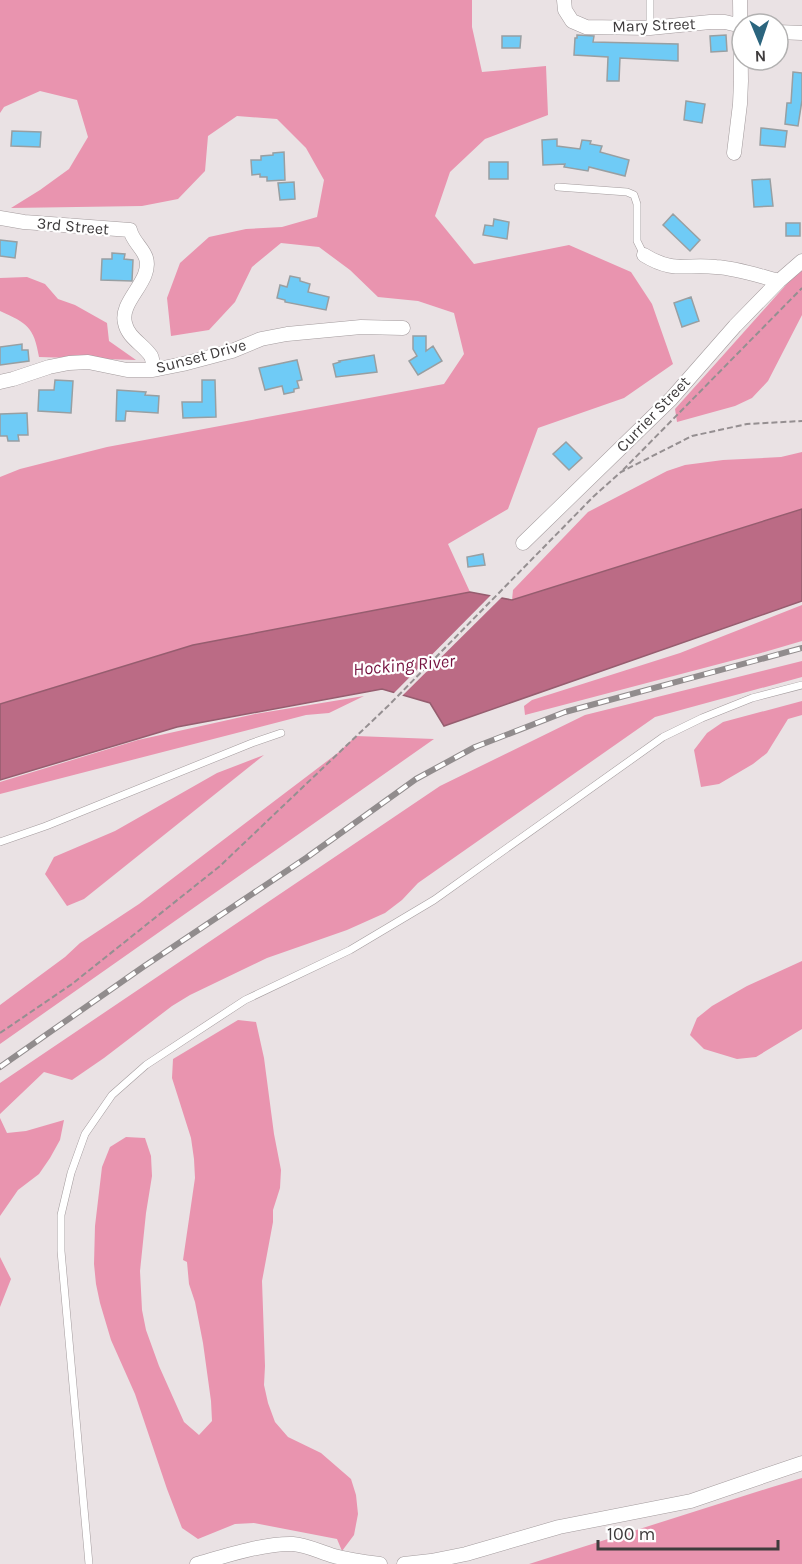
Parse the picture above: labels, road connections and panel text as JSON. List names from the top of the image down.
{
  "streets": {
    "street": [
      "Mary Street",
      "3rd Street",
      "Sunset Drive",
      "Currier Street"
    ]
  },
  "crossings": [
    ["3rd Street", "Sunset Drive"]
  ],
  "water": ["Hocking River"],
  "scale_bar": "100 m",
  "north": "bottom"
}
